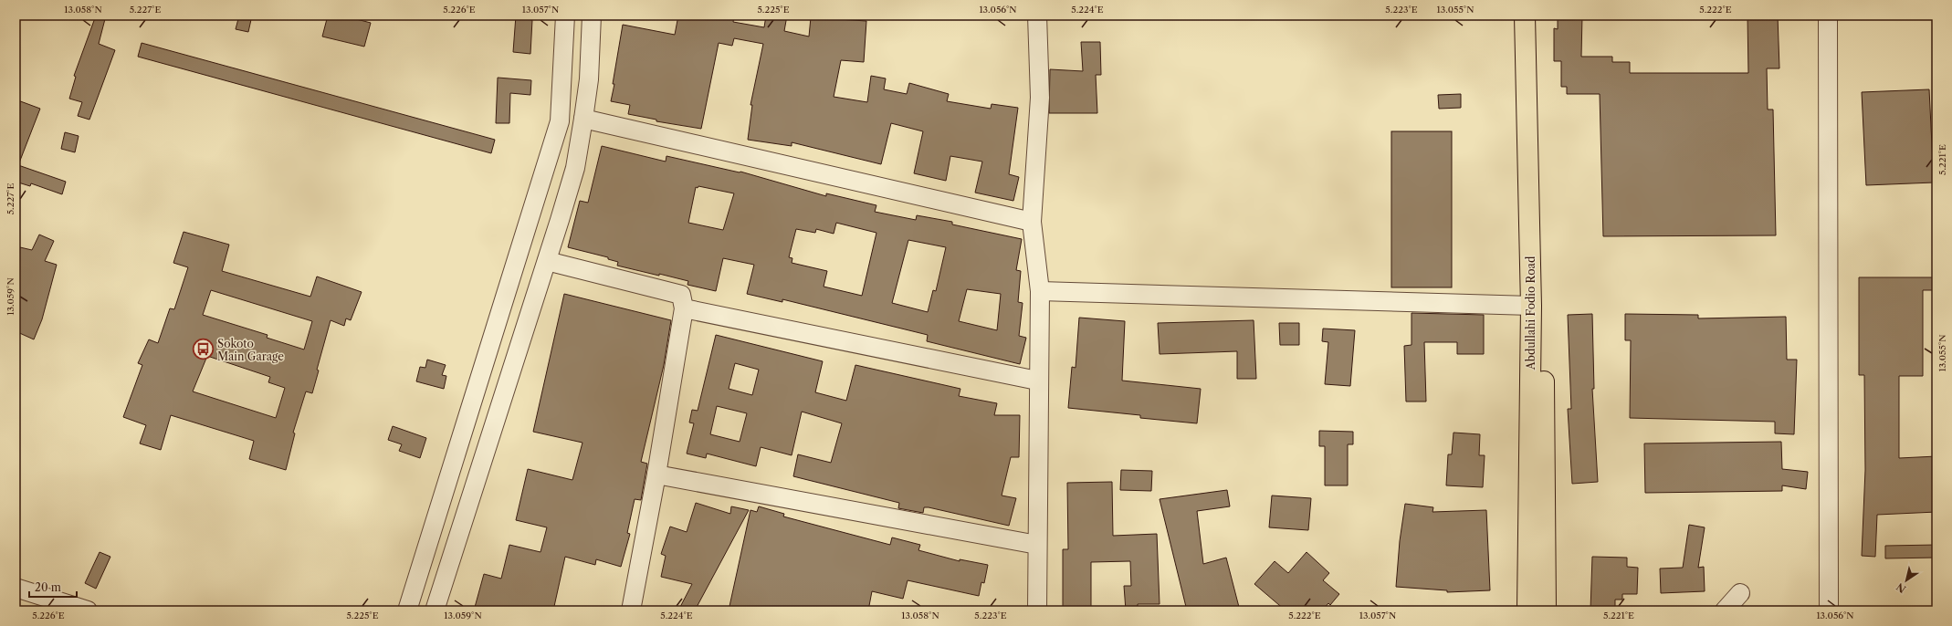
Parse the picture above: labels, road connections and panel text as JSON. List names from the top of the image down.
{
  "streets": {
    "main road": ["Abdullahi Fodio Road"]
  },
  "places": {
    "bus stop": ["Sokoto Main Garage"]
  },
  "scale_bar": "20 m",
  "north": "bottom left",
  "coordinates": [
    "13.058°N",
    "5.227°E",
    "5.226°E",
    "13.057°N",
    "5.225°E",
    "13.056°N",
    "5.224°E",
    "5.223°E",
    "13.055°N",
    "5.222°E",
    "5.221°E",
    "13.059°N"
  ]
}
